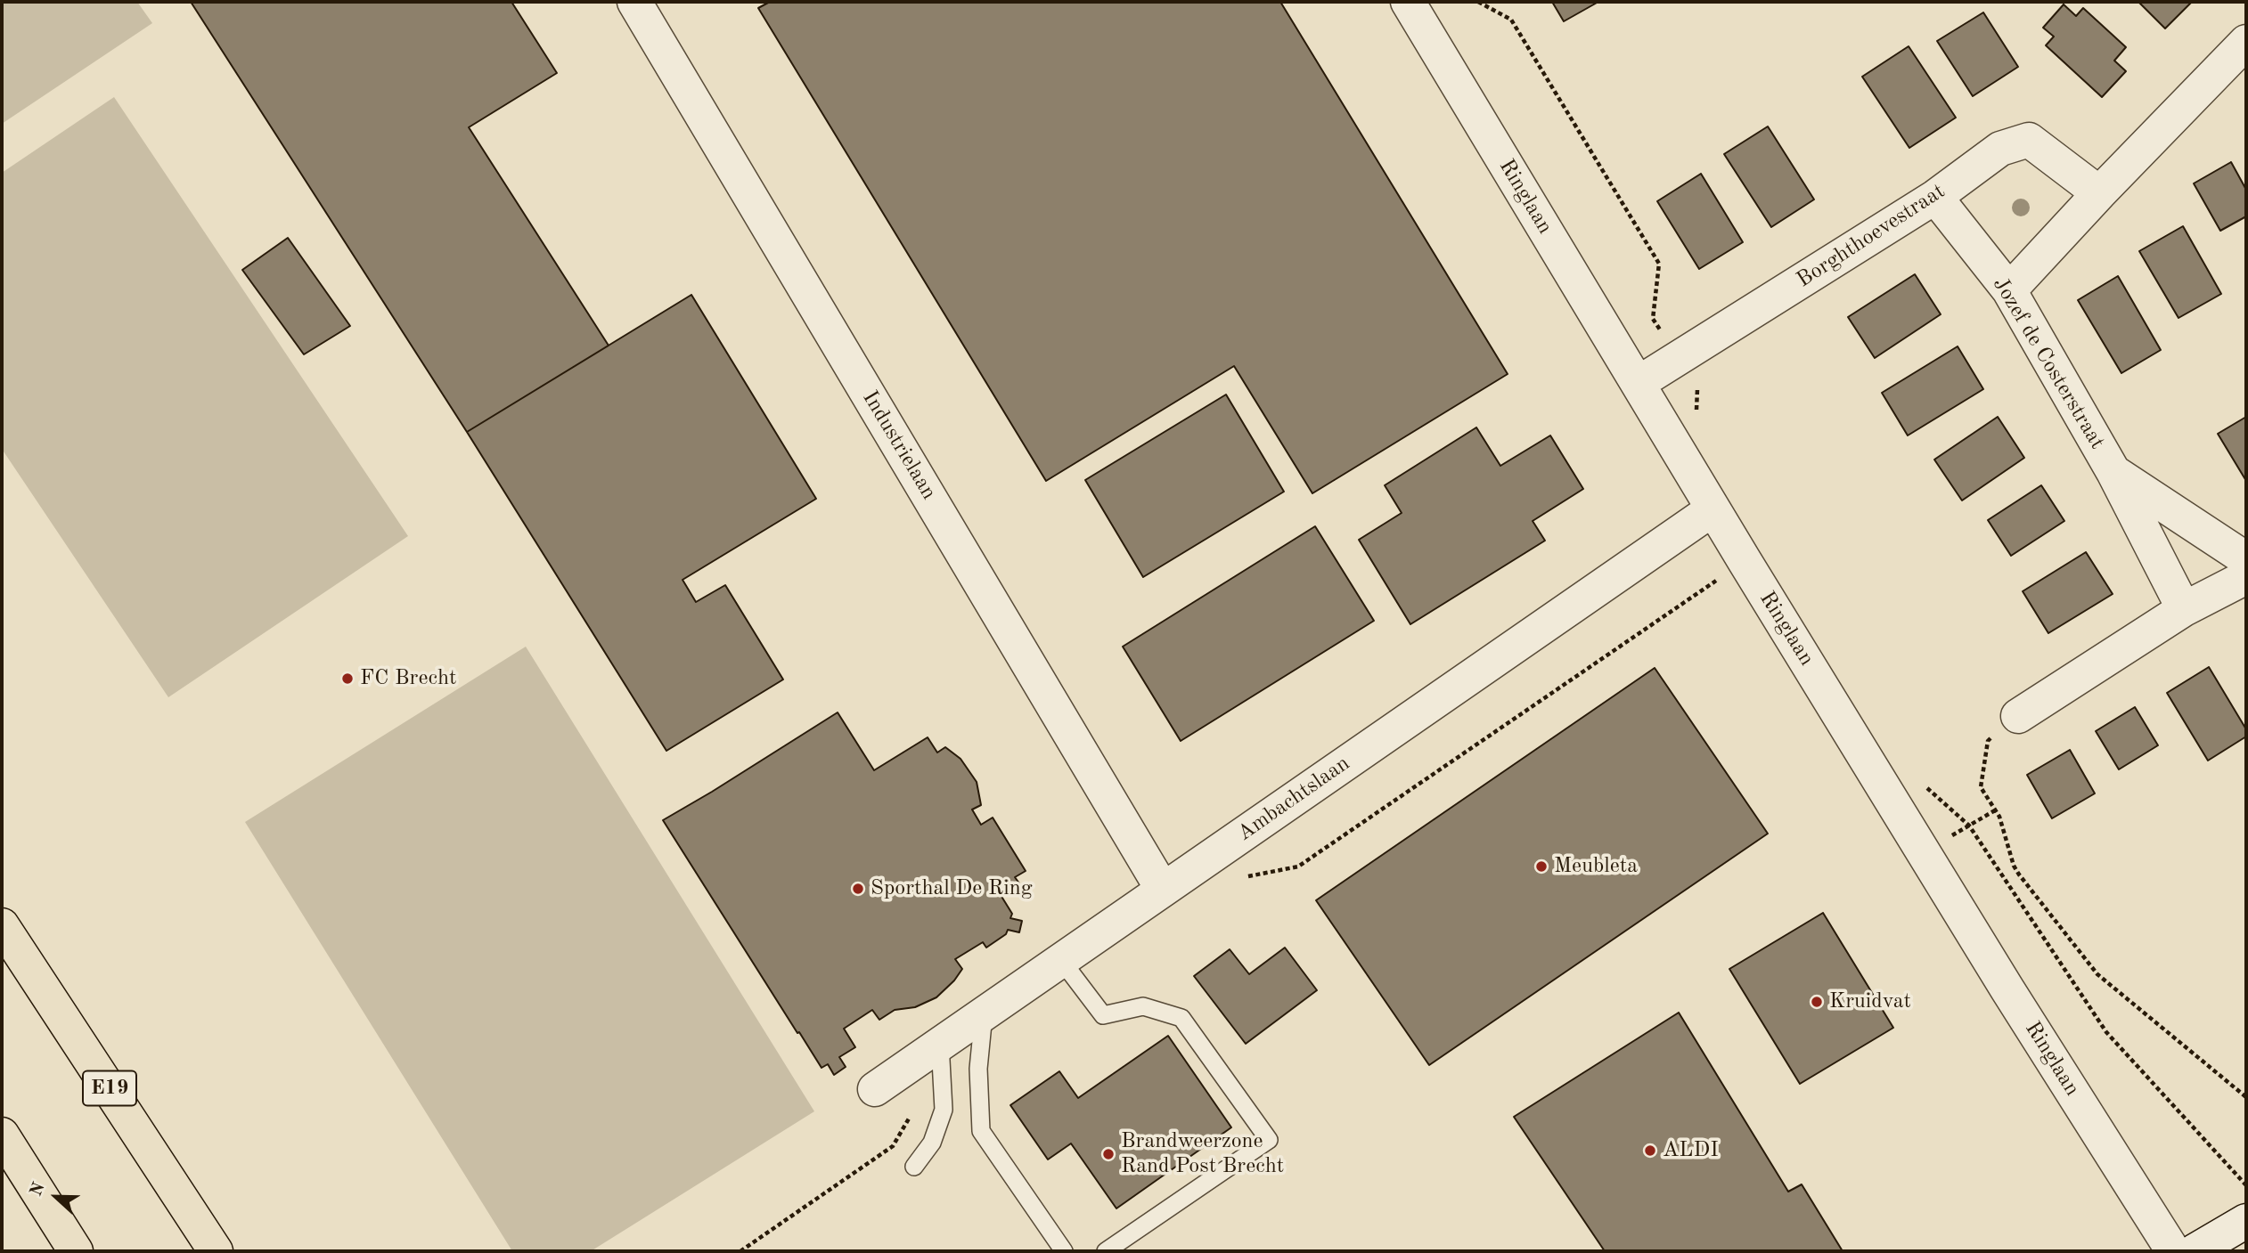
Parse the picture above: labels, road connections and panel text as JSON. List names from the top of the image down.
{
  "streets": {
    "highway": ["E19"],
    "street": [
      "Ringlaan",
      "Borghthoevestraat",
      "Jozef de Costerstraat",
      "Industrielaan",
      "Ambachtslaan"
    ]
  },
  "crossings": [
    ["Ringlaan", "Borghthoevestraat"],
    ["Ringlaan", "Ambachtslaan"],
    ["Borghthoevestraat", "Jozef de Costerstraat"],
    ["Industrielaan", "Ambachtslaan"]
  ],
  "places": [
    "FC Brecht",
    "Meubleta",
    "Sporthal De Ring",
    "Kruidvat",
    "ALDI",
    "Brandweerzone Rand Post Brecht"
  ],
  "north": "left"
}
